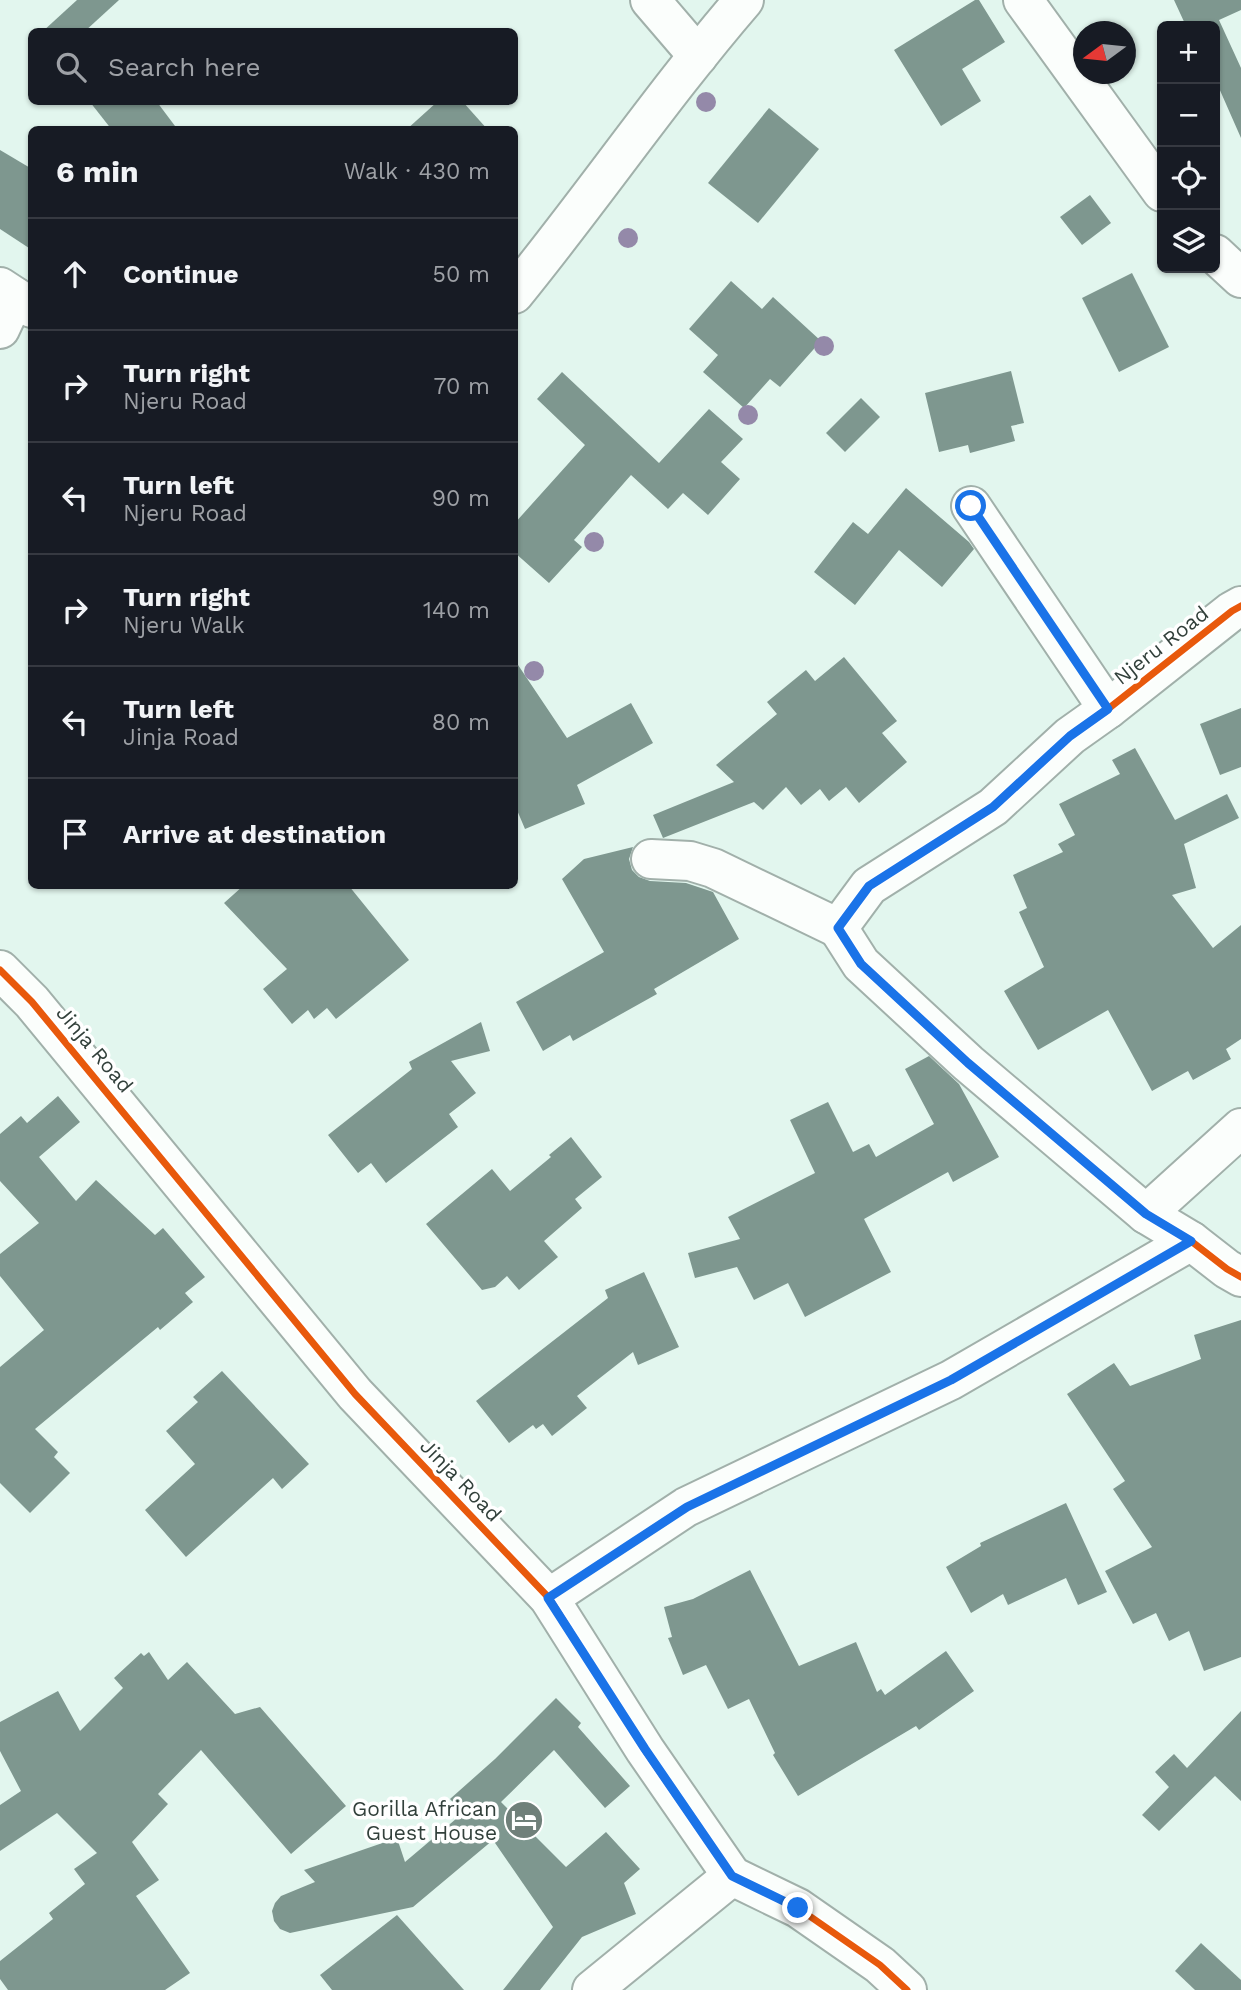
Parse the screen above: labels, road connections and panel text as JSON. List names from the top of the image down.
{
  "streets": {
    "street": ["Njeru Road", "Jinja Road"]
  },
  "places": {
    "hotel": ["Gorilla African Guest House"]
  },
  "north": "left",
  "page": {
    "map_buttons": ["+", "−"],
    "search": "Search here",
    "heading": ["6 min", "Walk · 430 m"],
    "list": [
      ["Continue", "50 m"],
      ["Turn right", "Njeru Road", "70 m"],
      ["Turn left", "Njeru Road", "90 m"],
      ["Turn right", "Njeru Walk", "140 m"],
      ["Turn left", "Jinja Road", "80 m"],
      "Arrive at destination"
    ]
  }
}
